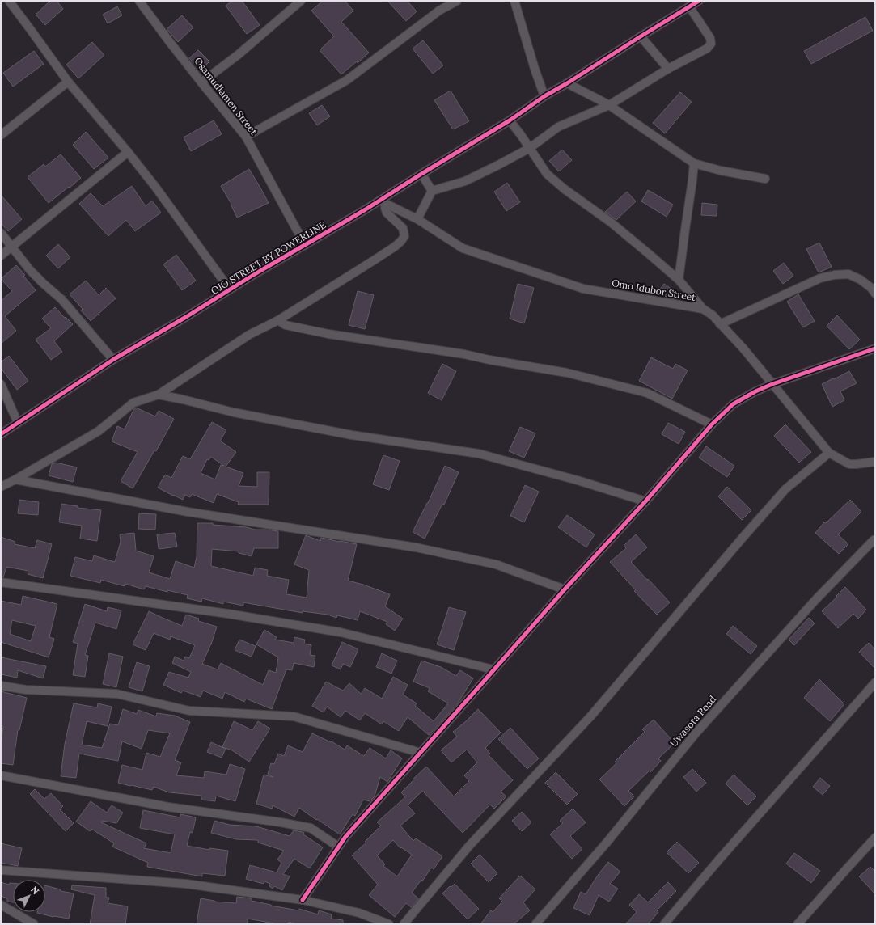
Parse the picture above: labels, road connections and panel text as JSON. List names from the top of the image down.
{
  "streets": {
    "street": [
      "Osamudiamen Street",
      "OJO STREET BY POWERLINE",
      "Omo Idubor Street",
      "Uwasota Road"
    ]
  },
  "crossings": [
    ["Osamudiamen Street", "OJO STREET BY POWERLINE"],
    ["OJO STREET BY POWERLINE", "Omo Idubor Street"]
  ],
  "north": "top right"
}
